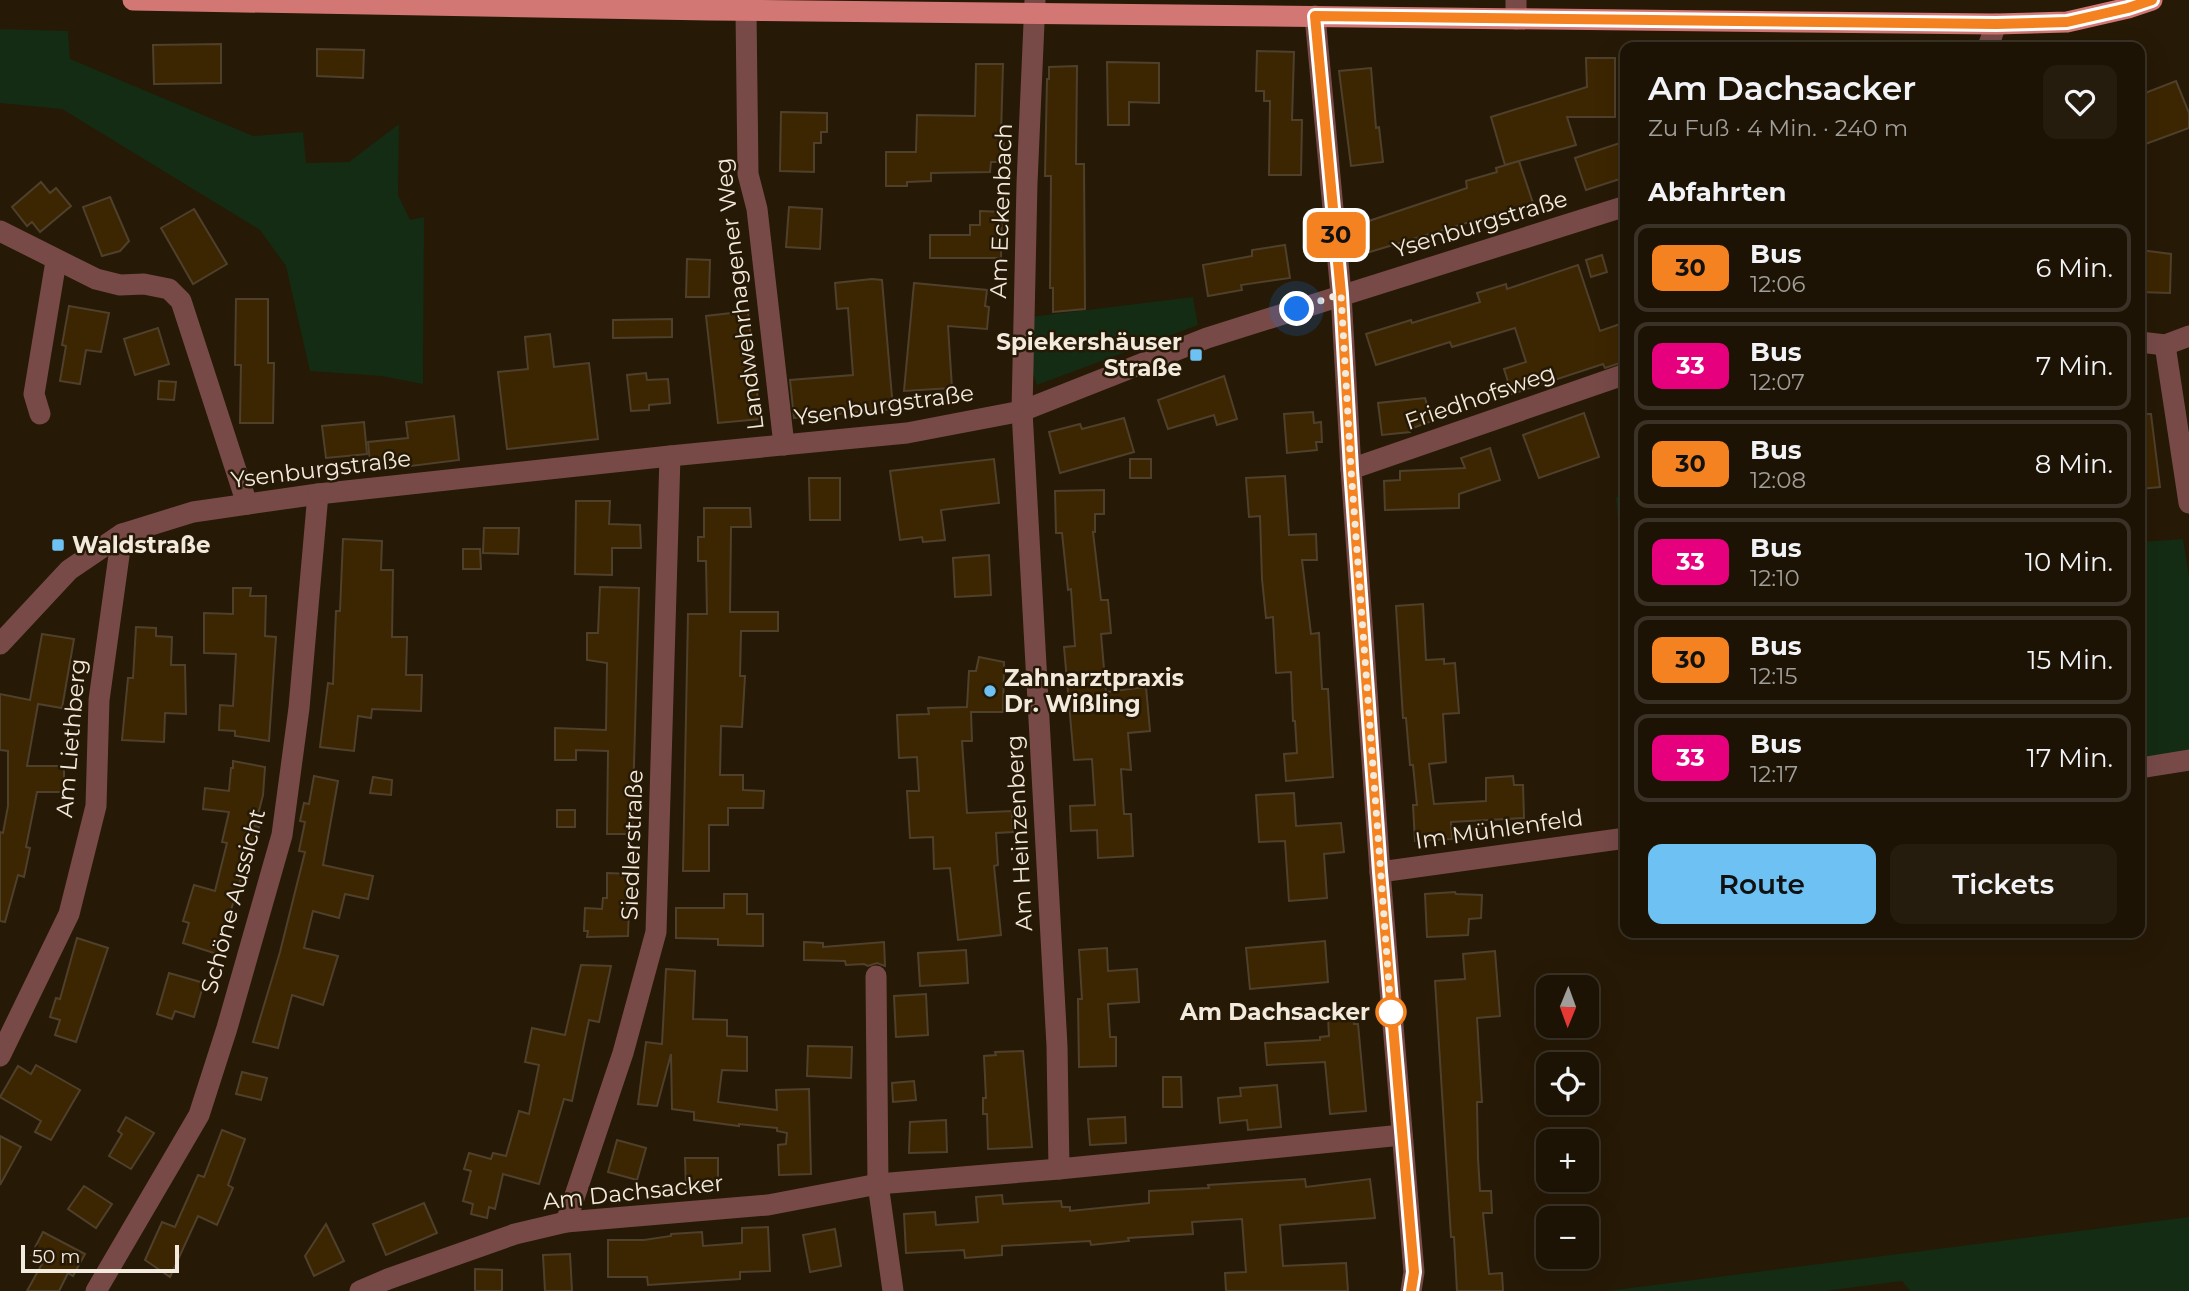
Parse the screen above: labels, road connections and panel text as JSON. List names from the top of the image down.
{
  "streets": {
    "street": [
      "Am Eckenbach",
      "Ysenburgstraße",
      "Landwehrhagener Weg",
      "Friedhofsweg",
      "Am Liethberg",
      "Im Mühlenfeld",
      "Am Heinzenberg",
      "Siedlerstraße",
      "Schöne Aussicht",
      "Am Dachsacker"
    ]
  },
  "crossings": [
    ["Am Eckenbach", "Ysenburgstraße"],
    ["Am Eckenbach", "Am Heinzenberg"],
    ["Ysenburgstraße", "Landwehrhagener Weg"],
    ["Ysenburgstraße", "Am Liethberg"],
    ["Ysenburgstraße", "Am Heinzenberg"],
    ["Ysenburgstraße", "Siedlerstraße"],
    ["Ysenburgstraße", "Schöne Aussicht"],
    ["Am Heinzenberg", "Am Dachsacker"],
    ["Siedlerstraße", "Am Dachsacker"]
  ],
  "places": {
    "transit": ["Spiekershäuser Straße", "Waldstraße"],
    "other": ["Zahnarztpraxis Dr. Wißling", "Am Dachsacker"]
  },
  "lines": ["bus line 30"],
  "scale_bar": "50 m",
  "north": "bottom",
  "page": {
    "on_map": "30",
    "heading": [
      ["Am Dachsacker", "Zu Fuß · 4 Min. · 240 m"],
      "Abfahrten"
    ],
    "list": [
      {
        "mark": "30",
        "name": "Bus",
        "note": "12:06",
        "value": "6 Min."
      },
      {
        "mark": "33",
        "name": "Bus",
        "note": "12:07",
        "value": "7 Min."
      },
      {
        "mark": "30",
        "name": "Bus",
        "note": "12:08",
        "value": "8 Min."
      },
      {
        "mark": "33",
        "name": "Bus",
        "note": "12:10",
        "value": "10 Min."
      },
      {
        "mark": "30",
        "name": "Bus",
        "note": "12:15",
        "value": "15 Min."
      },
      {
        "mark": "33",
        "name": "Bus",
        "note": "12:17",
        "value": "17 Min."
      }
    ],
    "buttons": ["Route", "Tickets"],
    "map_buttons": ["+", "−"],
    "scale": "50 m"
  }
}
